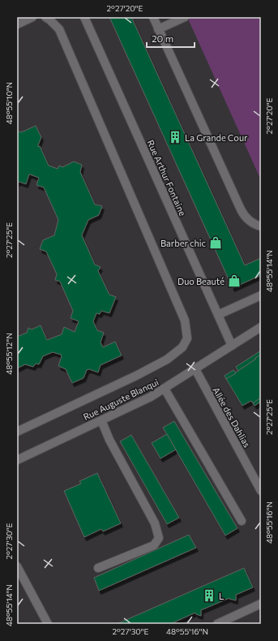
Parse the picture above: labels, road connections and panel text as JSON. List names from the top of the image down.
{
  "streets": {
    "street": ["Rue Arthur Fontaine", "Rue Auguste Blanqui", "Allée des Dahlias"]
  },
  "crossings": [
    ["Rue Arthur Fontaine", "Rue Auguste Blanqui"],
    ["Rue Auguste Blanqui", "Allée des Dahlias"]
  ],
  "places": {
    "building": ["La Grande Cour", "L"],
    "shop": ["Barber chic", "Duo Beauté"]
  },
  "scale_bar": "20 m",
  "coordinates": [
    "2°27'20\"E",
    "48°55'10\"N",
    "2°27'25\"E",
    "48°55'14\"N",
    "48°55'12\"N",
    "48°55'16\"N",
    "2°27'30\"E"
  ]
}
